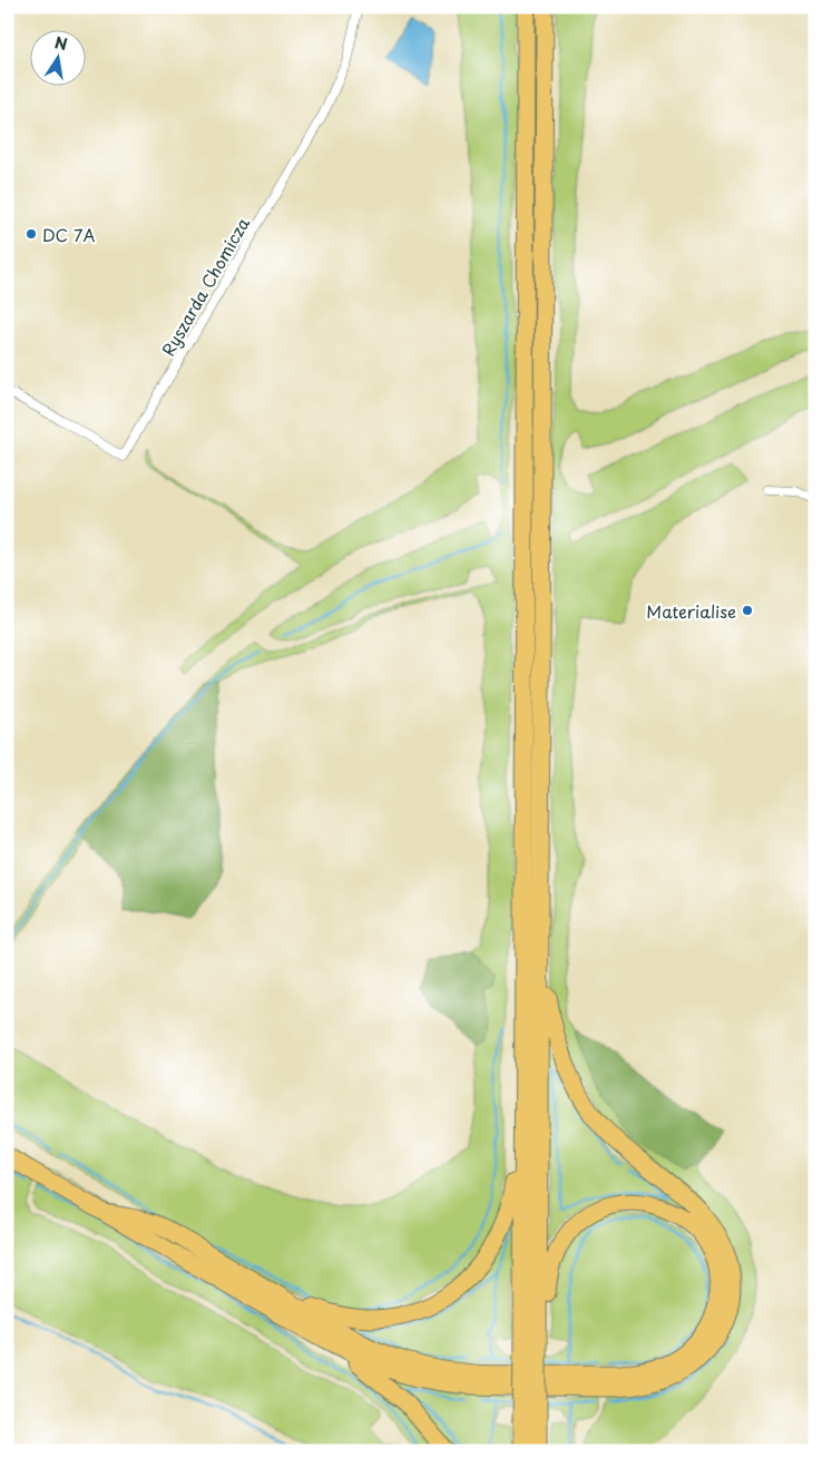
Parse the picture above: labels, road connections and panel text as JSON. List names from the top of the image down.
{
  "streets": {
    "street": ["Ryszarda Chomicza"]
  },
  "places": ["DC 7A", "Materialise"],
  "north": "top"
}
